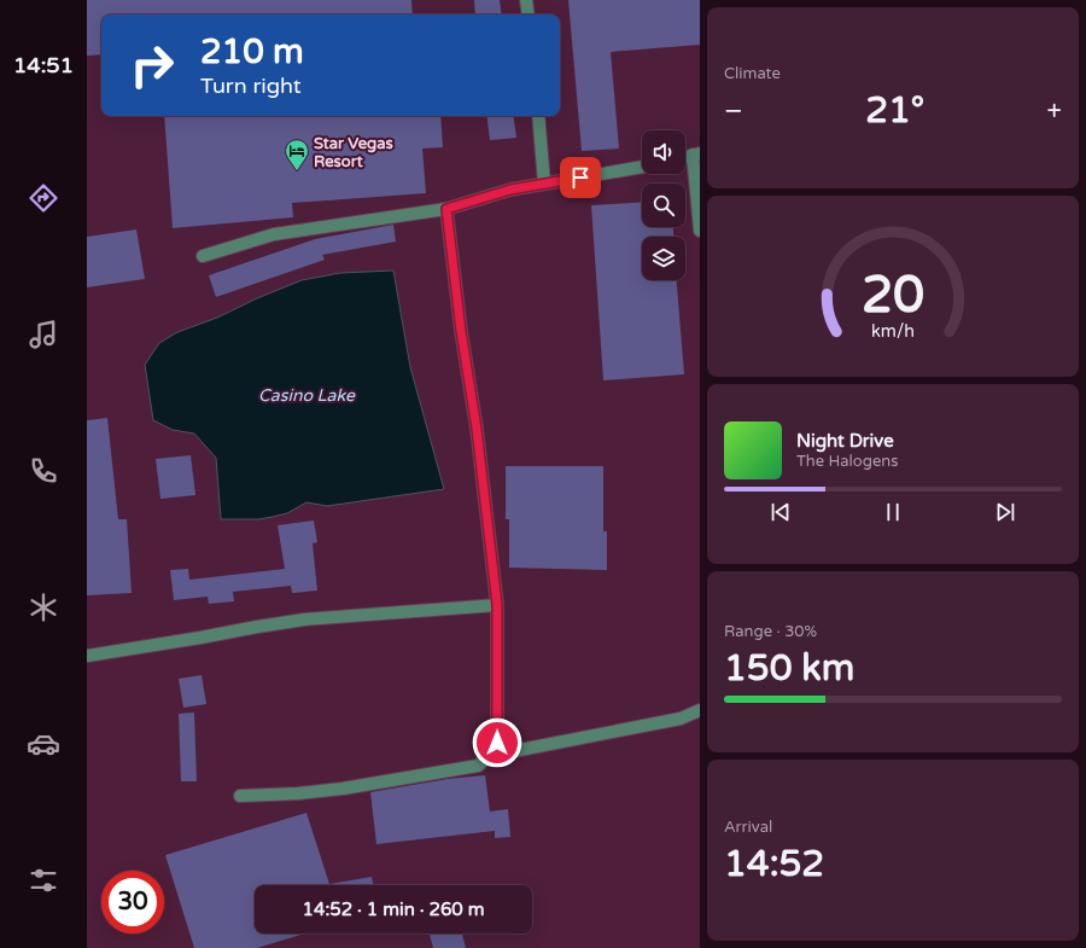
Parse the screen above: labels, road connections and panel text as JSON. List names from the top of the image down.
{
  "water": ["Casino Lake"],
  "places": {
    "hotel": ["Star Vegas Resort"]
  },
  "page": {
    "tabs": "14:51",
    "tile": [
      "Climate",
      ["Range · 30%", "150 km"],
      ["Arrival", "14:52"]
    ],
    "turn": ["210 m", "Turn right"],
    "heat": ["−", "21°", "+"],
    "song": ["Night Drive", "The Halogens"],
    "limit": "30",
    "trip": "14:52 · 1 min · 260 m",
    "gauge": ["20", "km/h"]
  }
}
